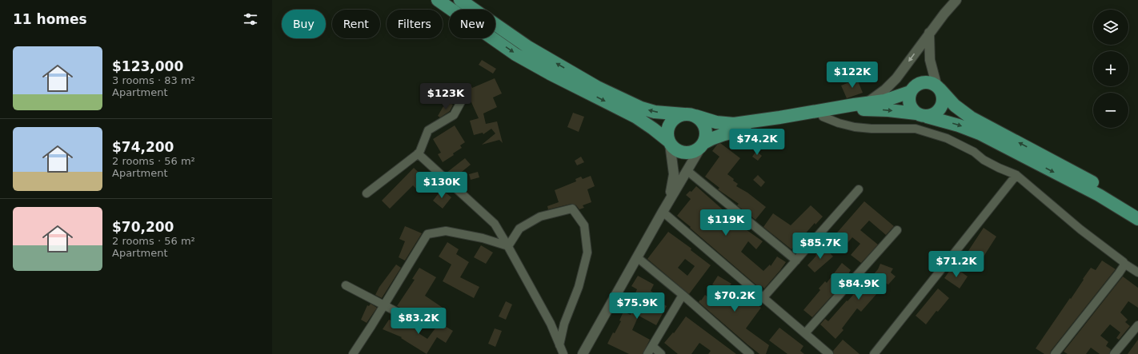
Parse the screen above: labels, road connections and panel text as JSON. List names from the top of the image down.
{
  "page": {
    "heading": "11 homes",
    "map_buttons": ["+", "−"],
    "chip": [
      "Buy",
      "Rent",
      "Filters",
      "New"
    ],
    "list": [
      {
        "name": "$123,000",
        "note": "3 rooms · 83 m² · Apartment"
      },
      {
        "name": "$74,200",
        "note": "2 rooms · 56 m² · Apartment"
      },
      {
        "name": "$70,200",
        "note": "2 rooms · 56 m² · Apartment"
      }
    ],
    "price": [
      "$122K",
      "$123K",
      "$74.2K",
      "$130K",
      "$119K",
      "$85.7K",
      "$71.2K",
      "$84.9K",
      "$70.2K",
      "$75.9K",
      "$83.2K"
    ]
  }
}
